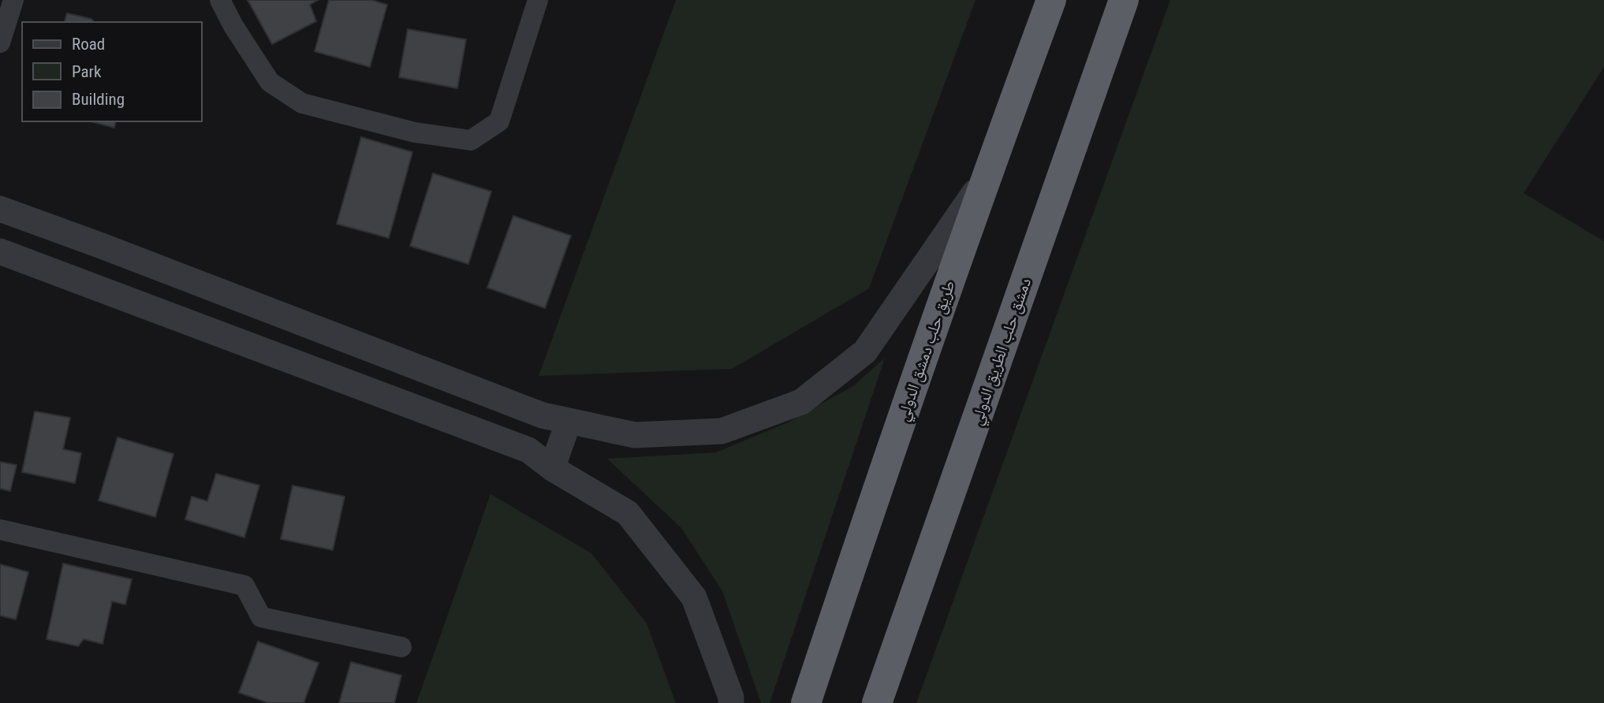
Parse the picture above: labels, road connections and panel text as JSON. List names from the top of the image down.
{
  "streets": {
    "highway": ["طريق حلب دمشق الدولي", "دمشق حلب الطريق الدولي"]
  },
  "legend": ["Road", "Park", "Building"]
}
